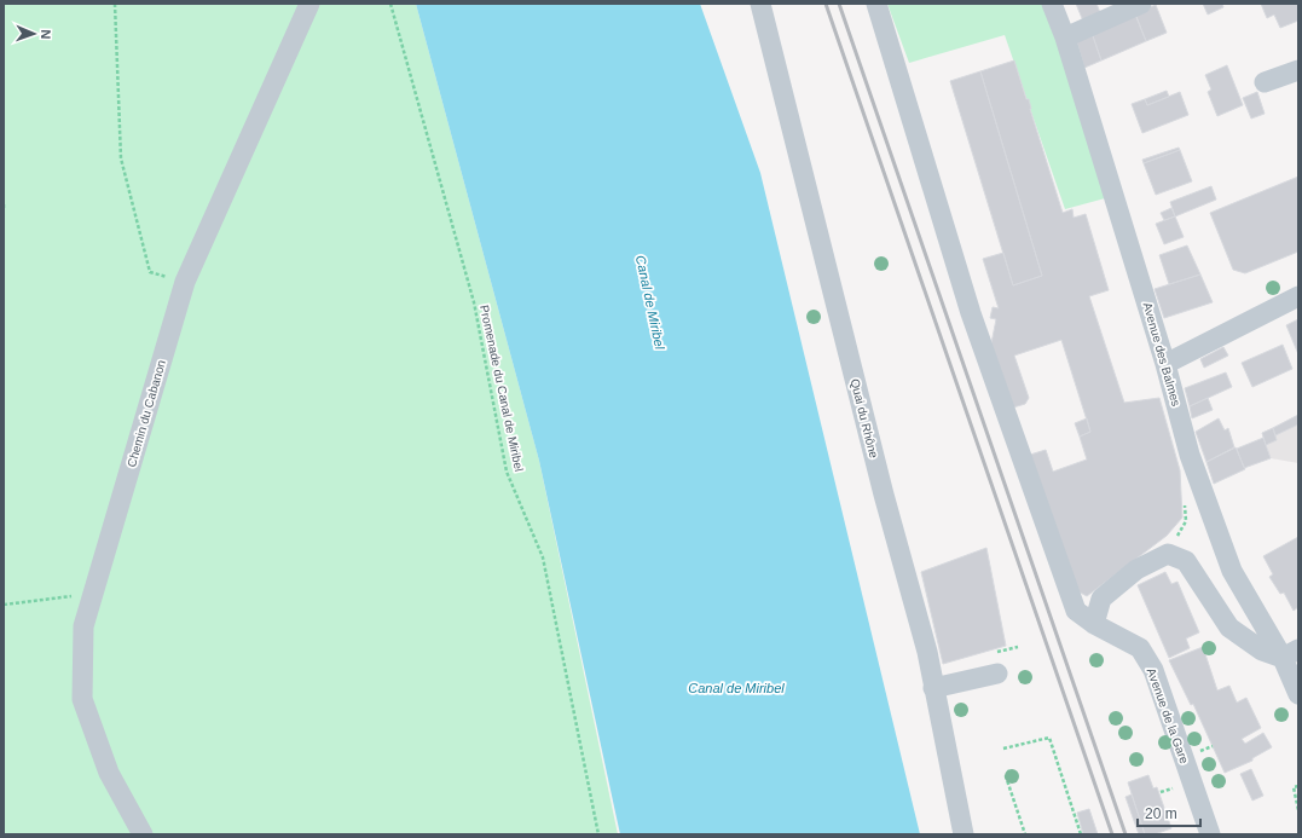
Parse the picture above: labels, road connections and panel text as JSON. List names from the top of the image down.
{
  "streets": {
    "street": [
      "Avenue des Balmes",
      "Chemin du Cabanon",
      "Quai du Rhône",
      "Avenue de la Gare"
    ],
    "path": ["Promenade du Canal de Miribel"]
  },
  "water": ["Canal de Miribel"],
  "scale_bar": "20 m",
  "north": "right"
}
